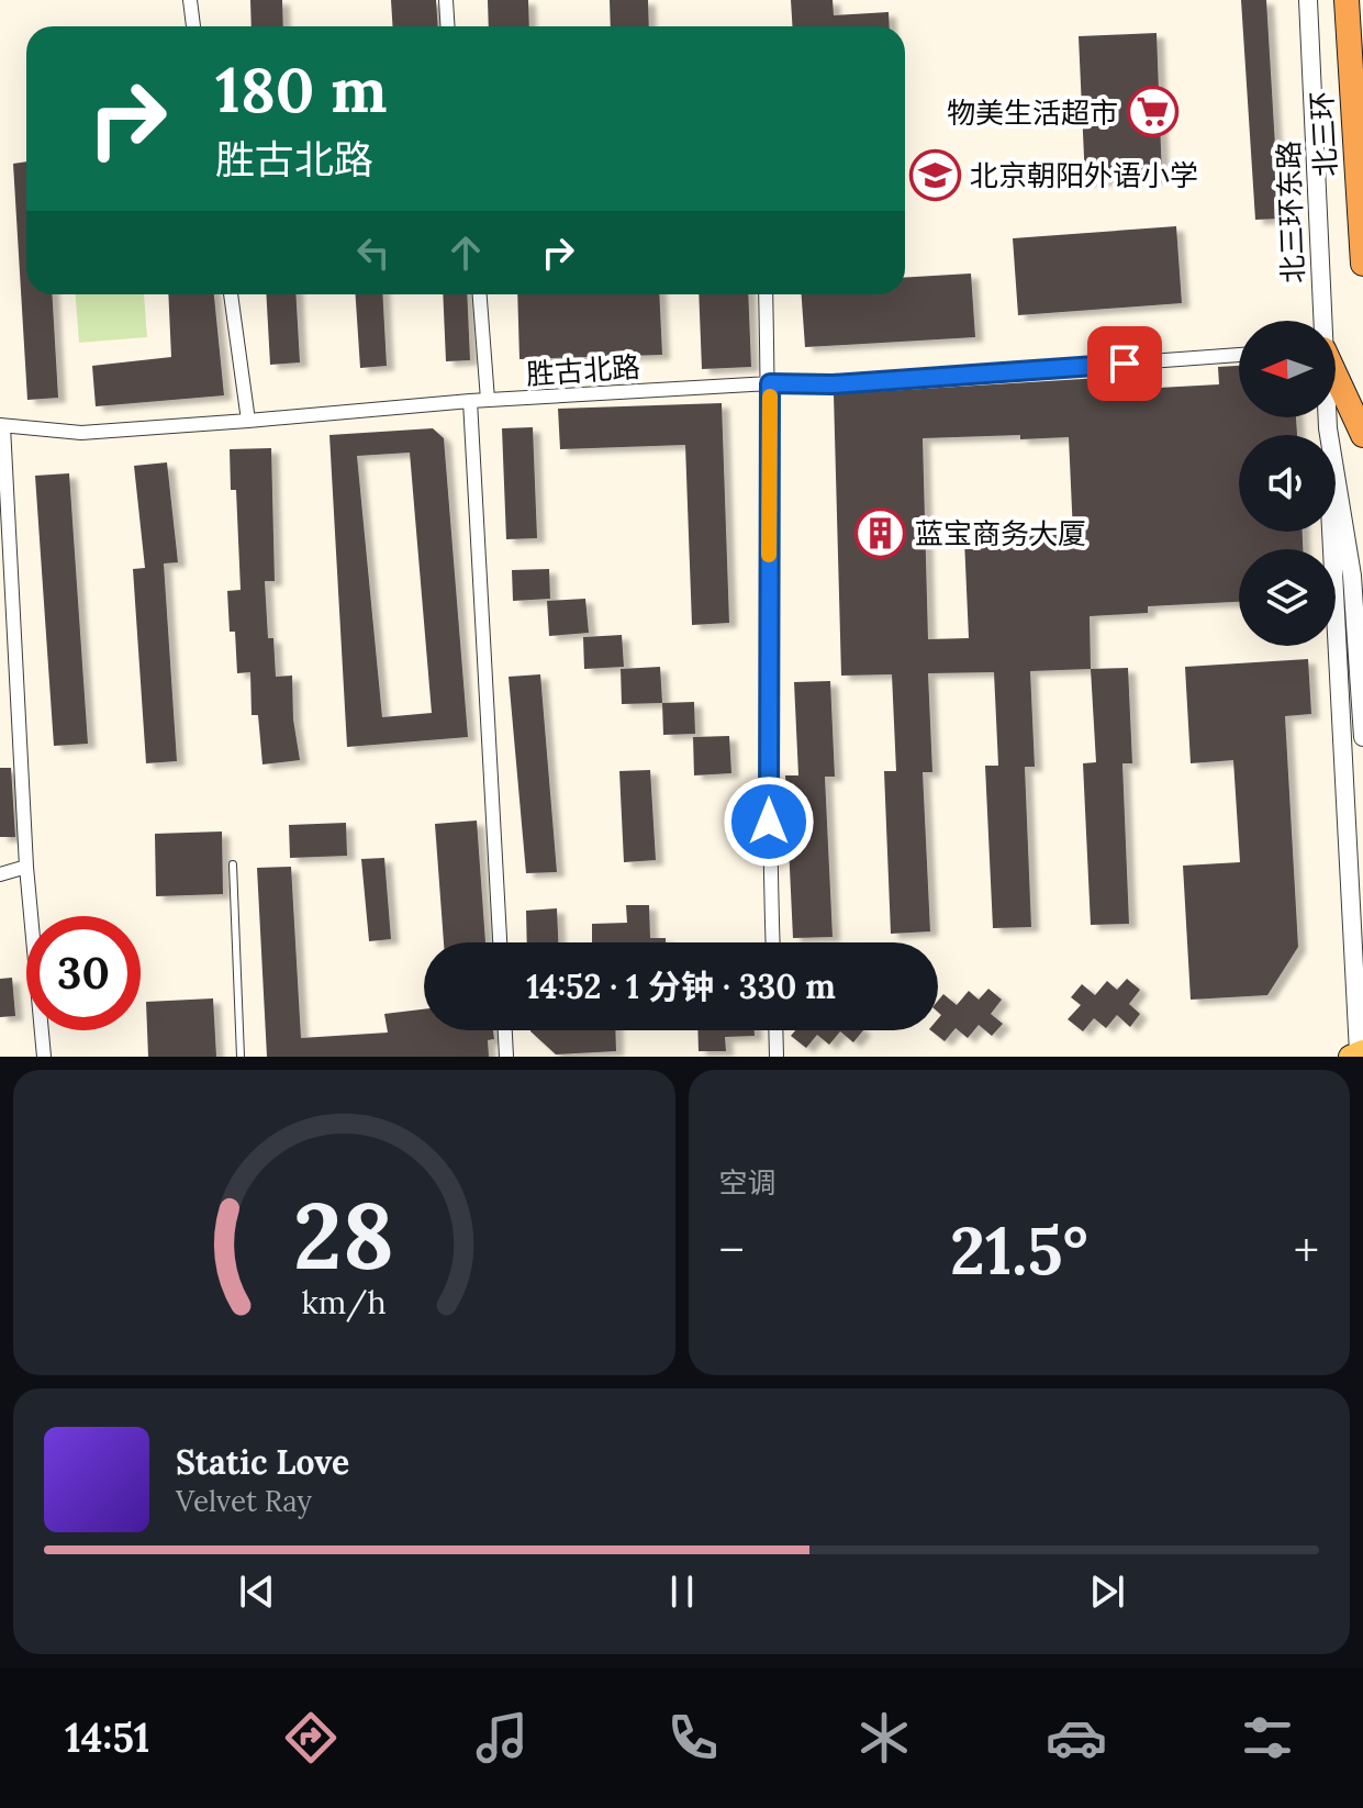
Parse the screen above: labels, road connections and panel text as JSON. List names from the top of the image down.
{
  "streets": {
    "highway": ["北三环"],
    "street": ["北三环东路", "胜古北路"]
  },
  "places": {
    "supermarket": ["物美生活超市"],
    "school or university": ["北京朝阳外语小学"],
    "building": ["蓝宝商务大厦"]
  },
  "north": "left",
  "page": {
    "turn": ["180 m", "胜古北路"],
    "limit": "30",
    "trip": "14:52 · 1 分钟 · 330 m",
    "tile": "空调",
    "heat": ["−", "21.5°", "+"],
    "song": ["Static Love", "Velvet Ray"],
    "tabs": "14:51",
    "gauge": ["28", "km/h"]
  }
}
